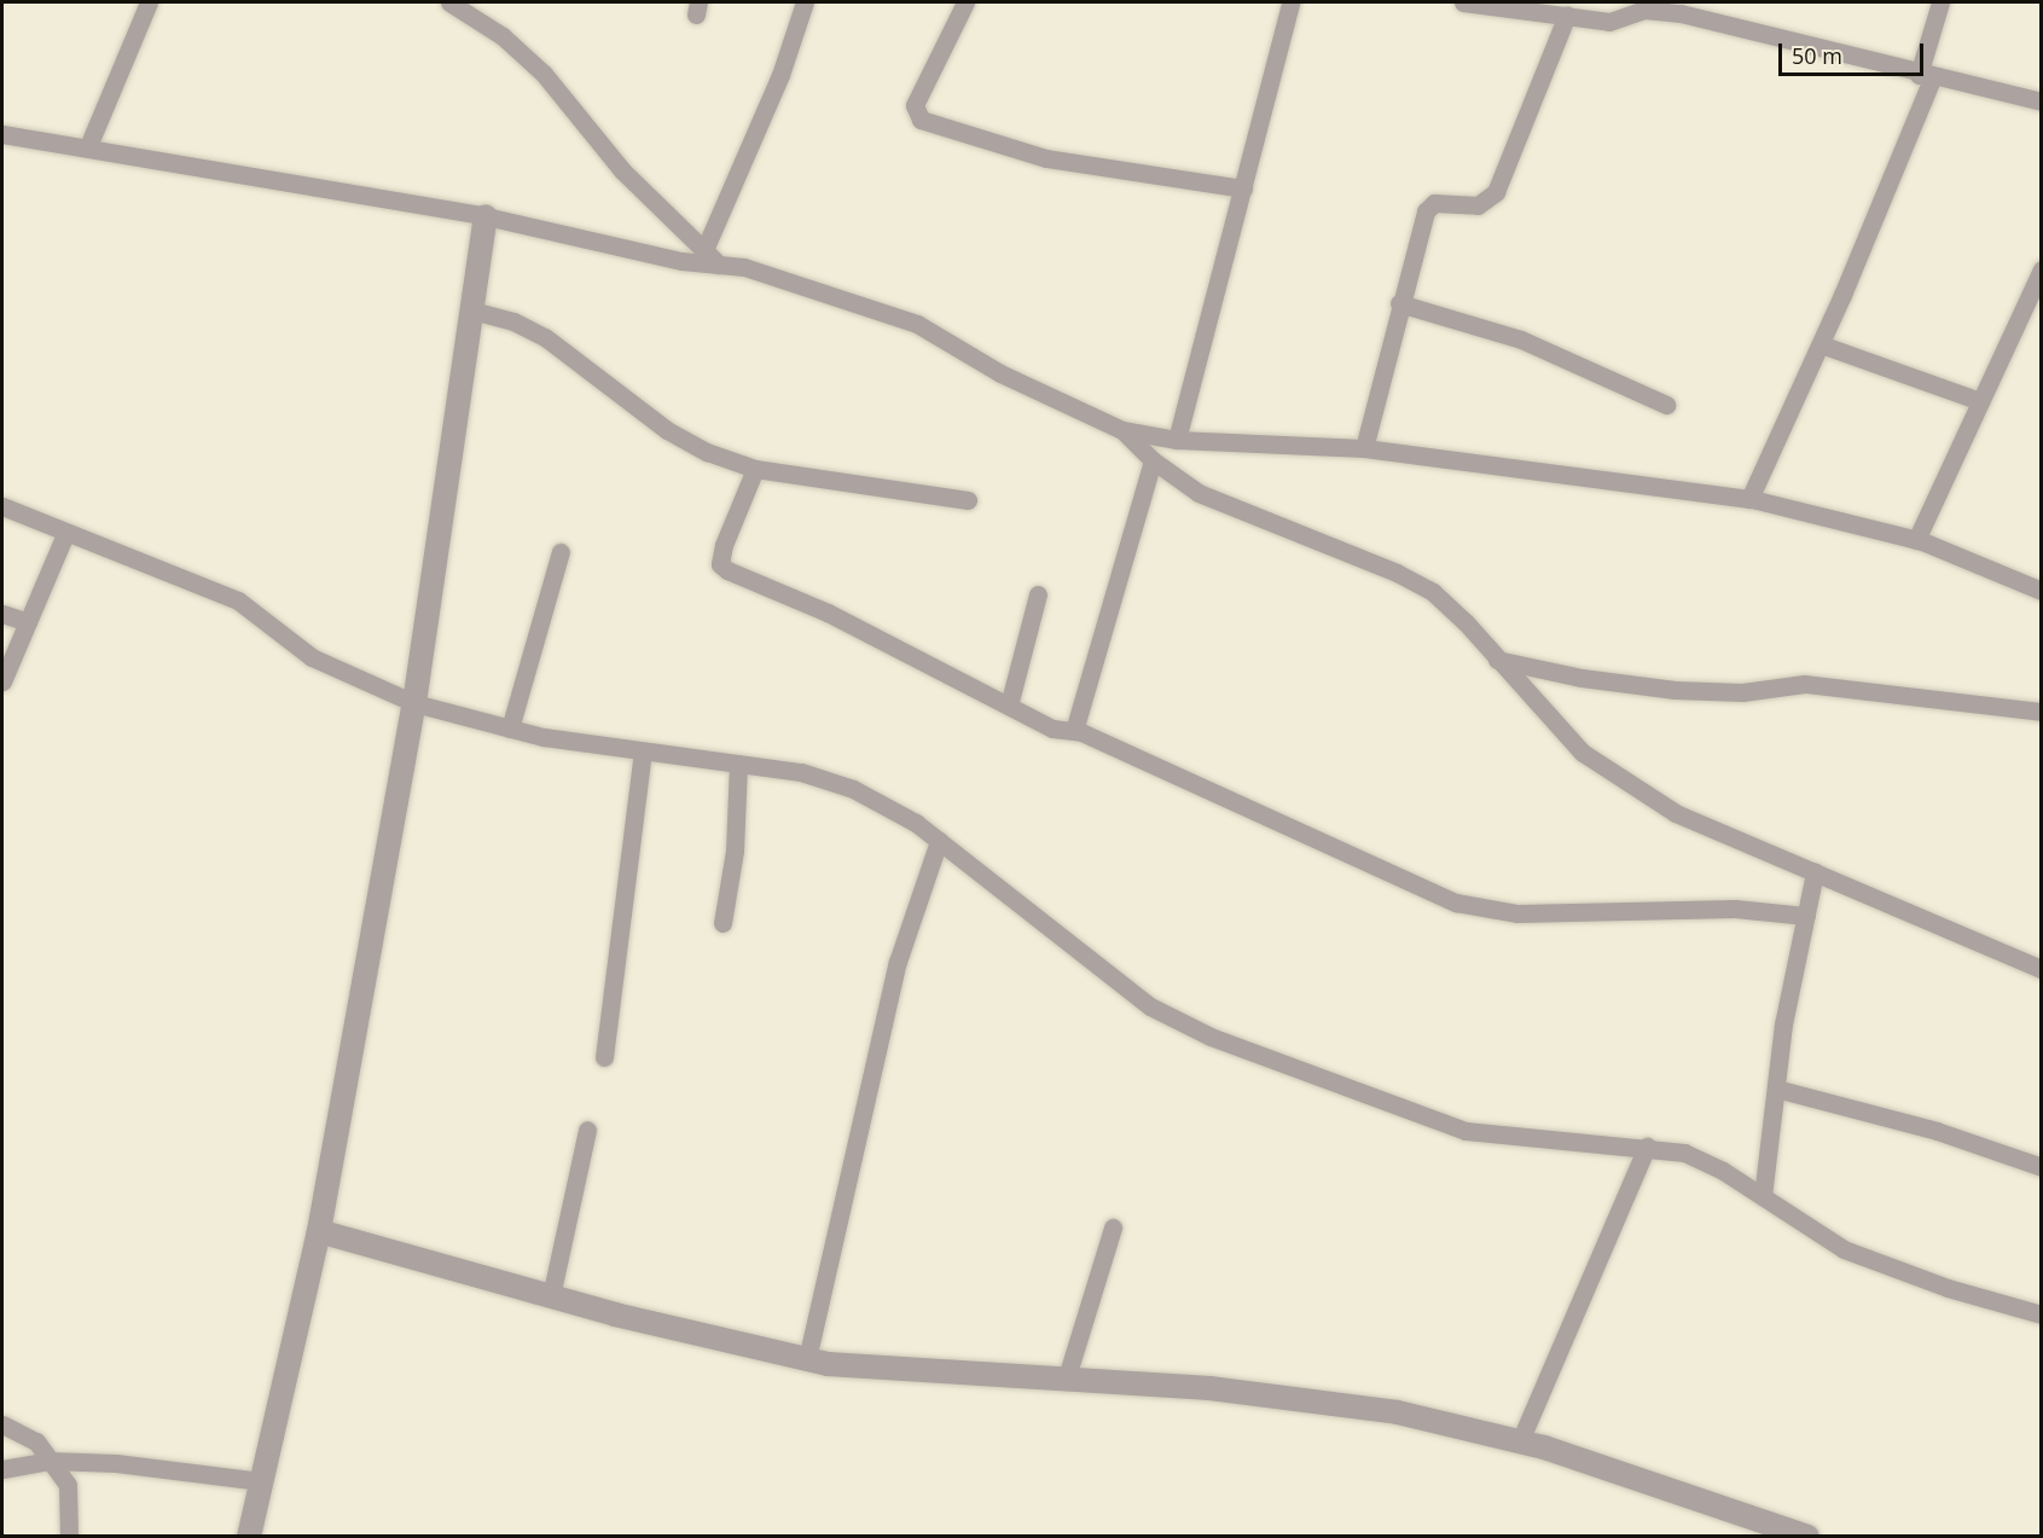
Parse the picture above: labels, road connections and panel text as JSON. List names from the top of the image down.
{
  "scale_bar": "50 m"
}
